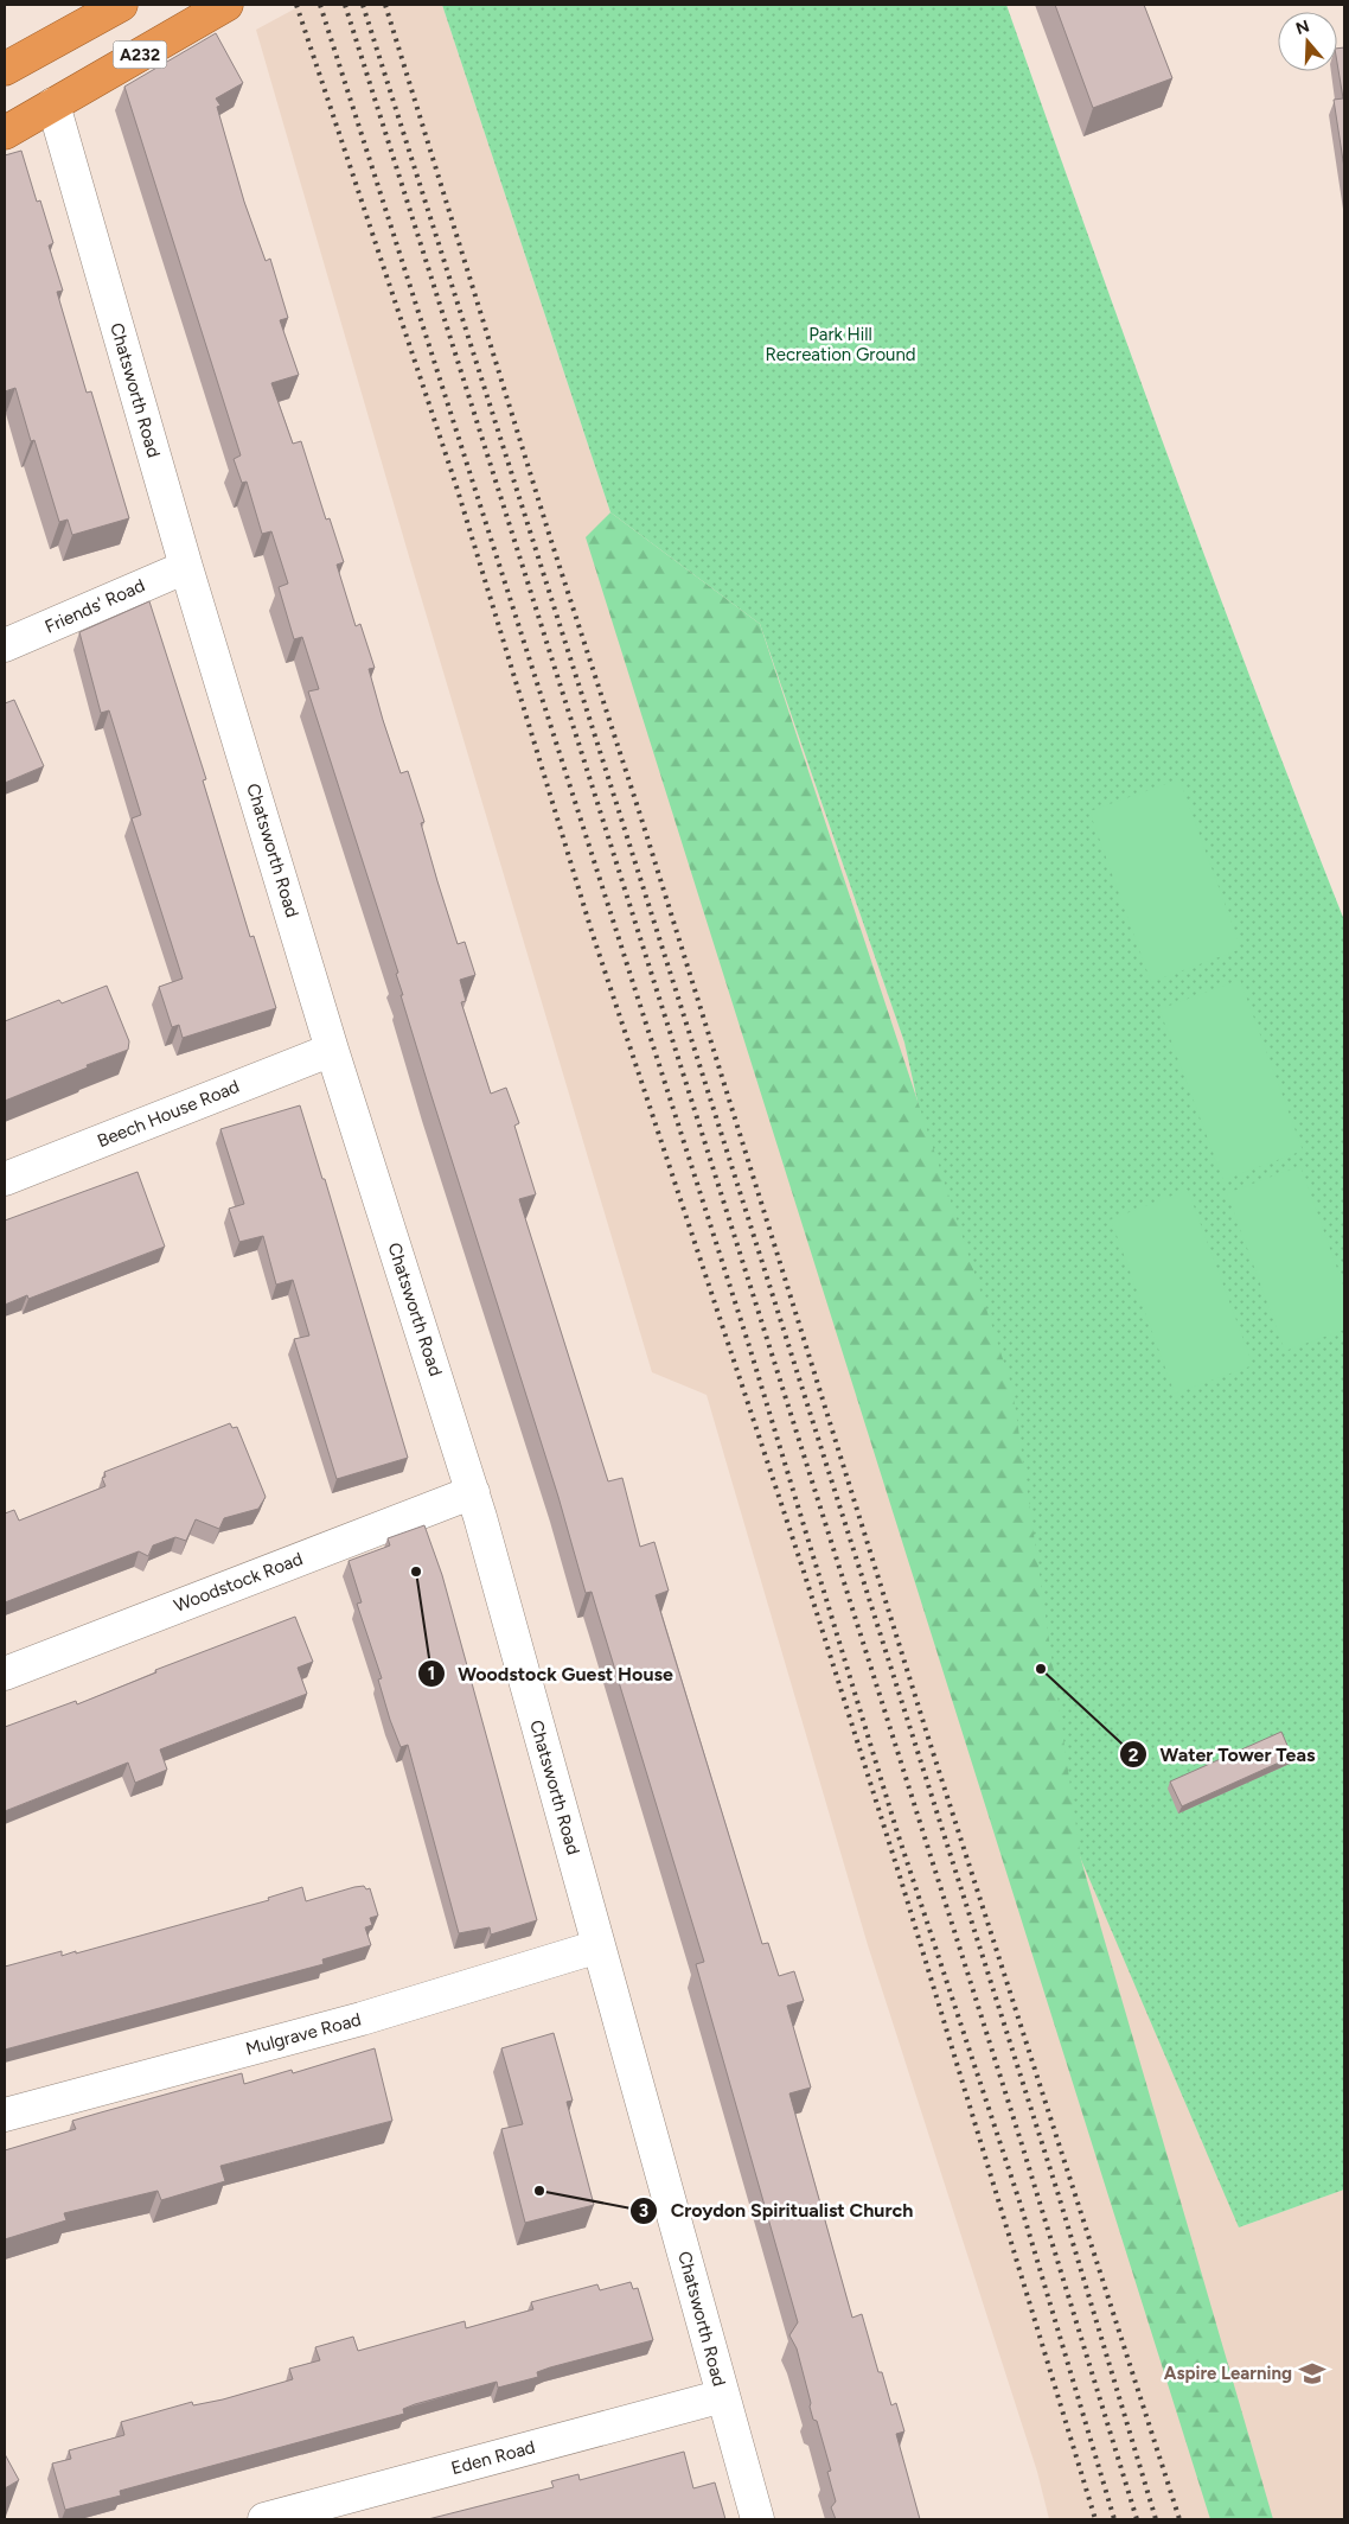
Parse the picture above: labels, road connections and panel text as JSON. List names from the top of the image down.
{
  "streets": {
    "highway": ["A232"],
    "street": [
      "Chatsworth Road",
      "Friends' Road",
      "Beech House Road",
      "Woodstock Road",
      "Mulgrave Road",
      "Eden Road"
    ]
  },
  "crossings": [
    ["A232", "Chatsworth Road"],
    ["Chatsworth Road", "Friends' Road"],
    ["Chatsworth Road", "Beech House Road"],
    ["Chatsworth Road", "Woodstock Road"],
    ["Chatsworth Road", "Mulgrave Road"],
    ["Chatsworth Road", "Eden Road"]
  ],
  "parks": ["Park Hill Recreation Ground"],
  "places": {
    "other": ["Woodstock Guest House", "Water Tower Teas", "Croydon Spiritualist Church"],
    "school or university": ["Aspire Learning"]
  },
  "north": "top"
}
